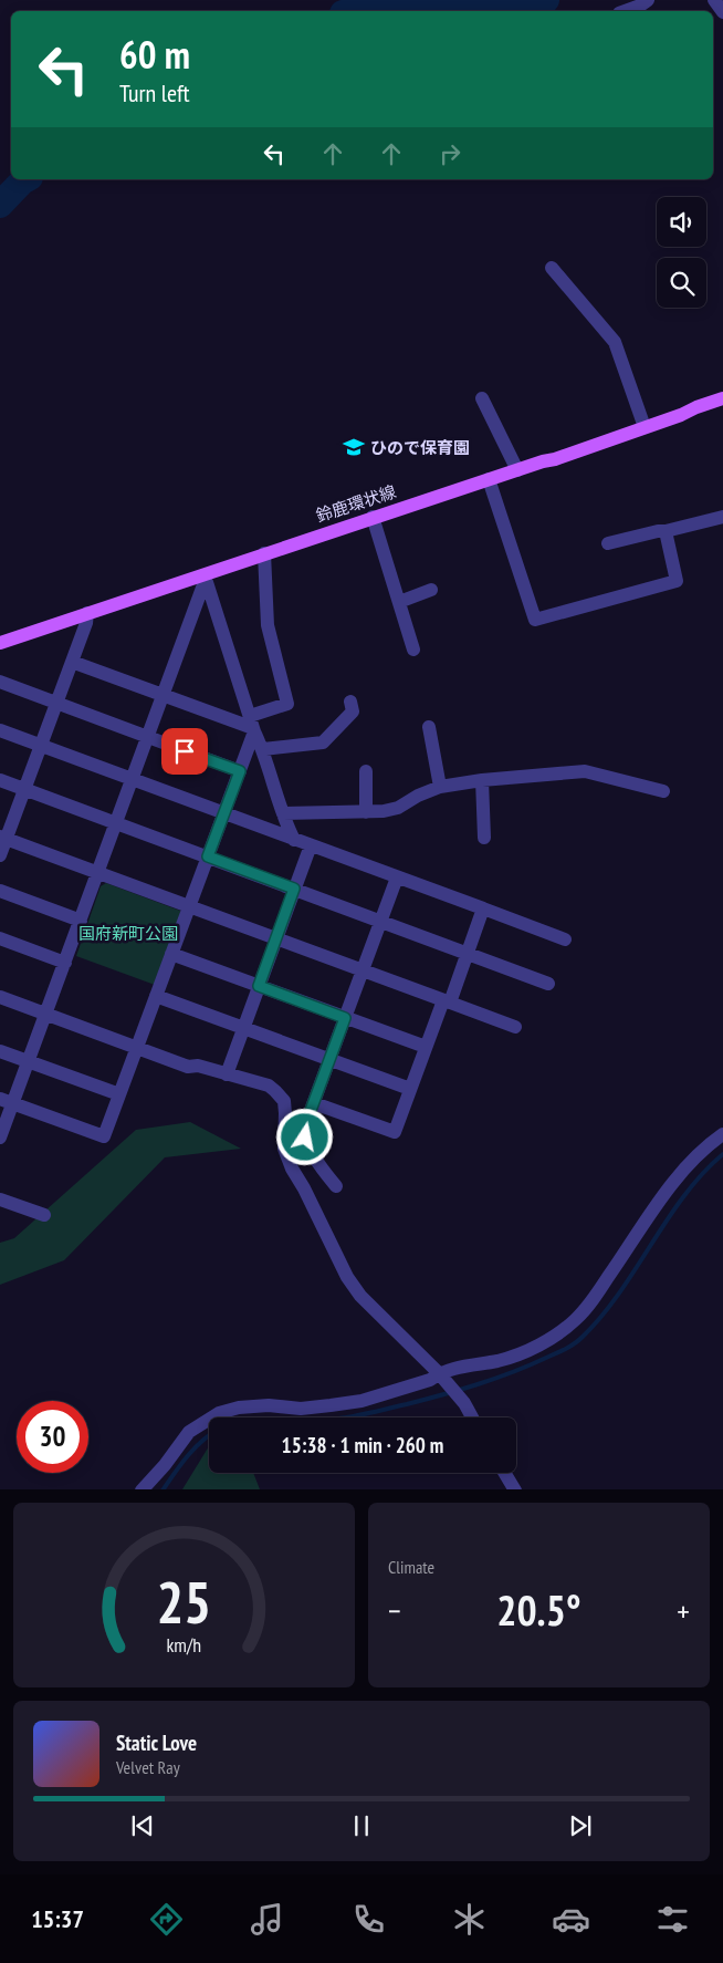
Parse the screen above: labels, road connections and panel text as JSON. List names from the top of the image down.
{
  "streets": {
    "main road": ["鈴鹿環状線"]
  },
  "parks": ["国府新町公園"],
  "places": {
    "school or university": ["ひので保育園"]
  },
  "page": {
    "turn": ["60 m", "Turn left"],
    "limit": "30",
    "trip": "15:38 · 1 min · 260 m",
    "tile": "Climate",
    "heat": ["−", "20.5°", "+"],
    "song": ["Static Love", "Velvet Ray"],
    "tabs": "15:37",
    "gauge": ["25", "km/h"]
  }
}
